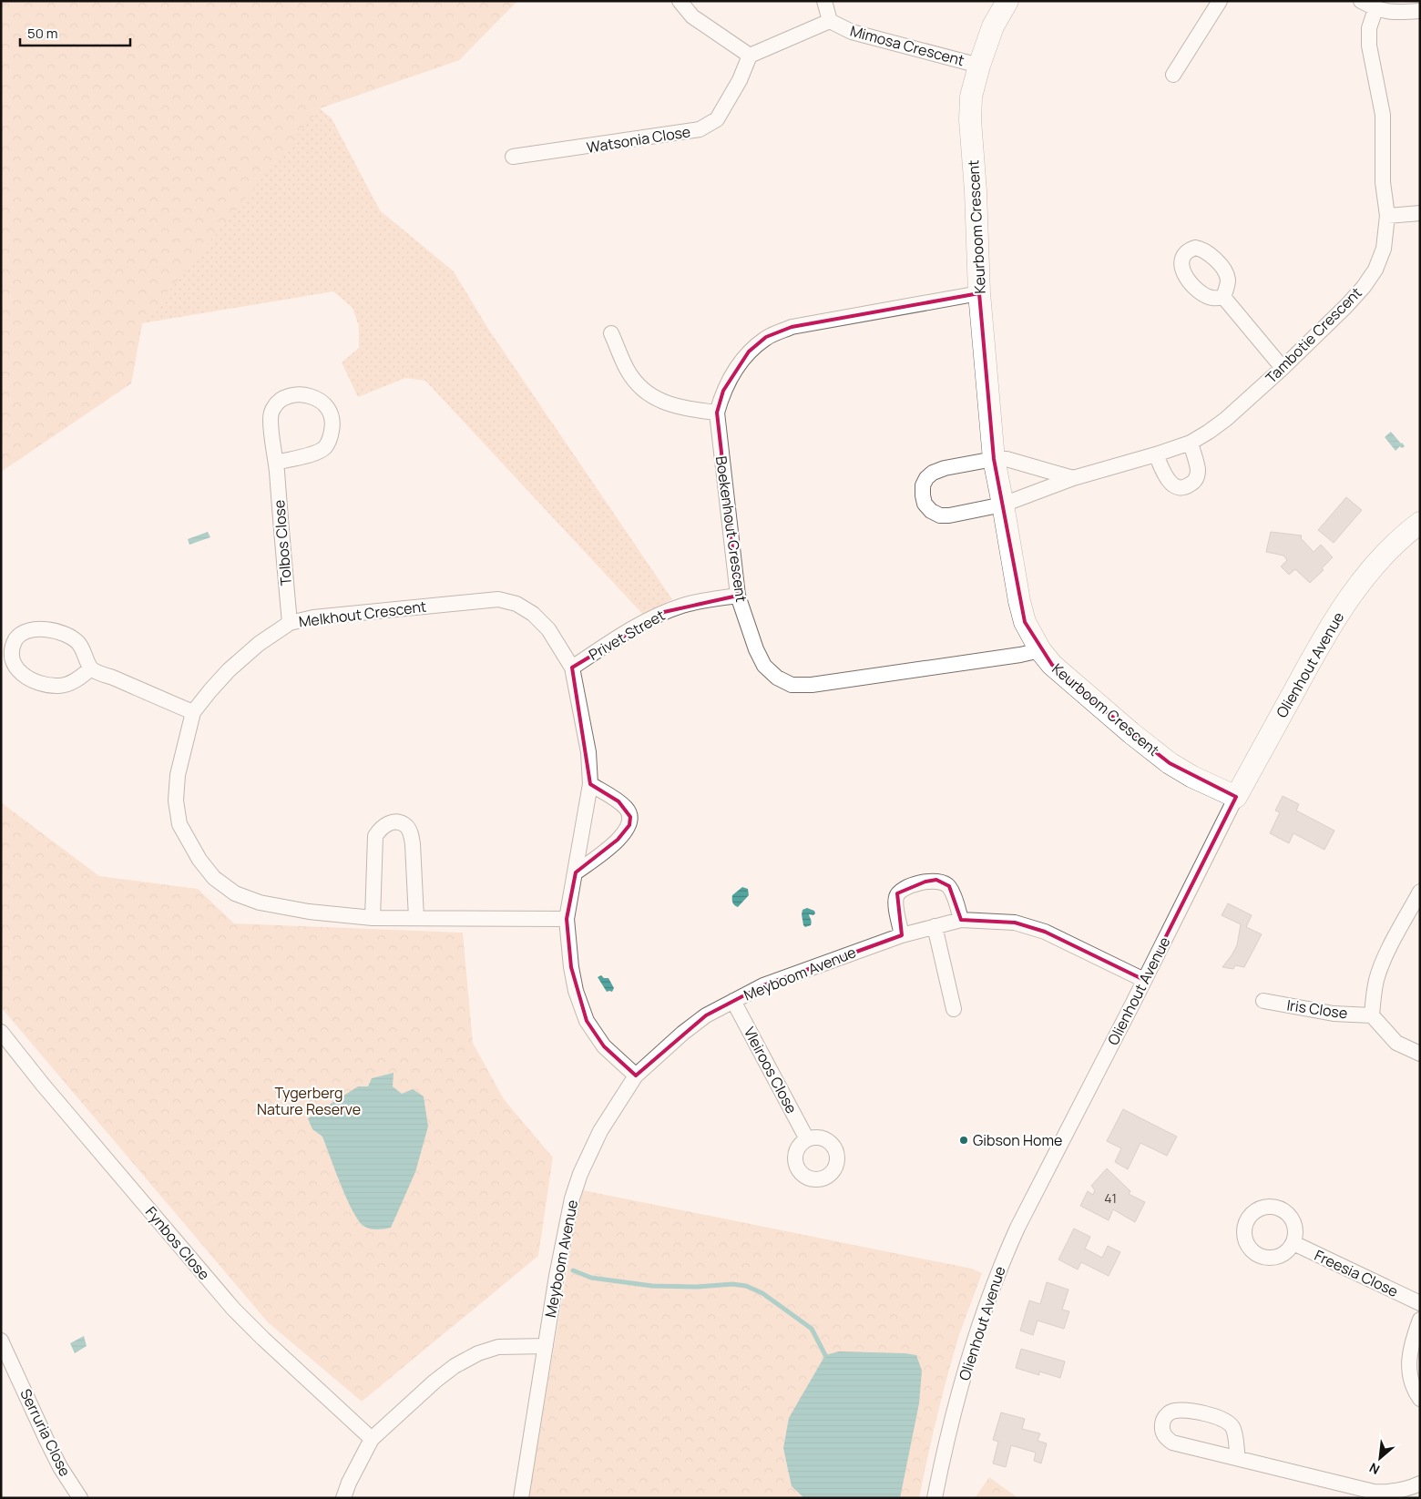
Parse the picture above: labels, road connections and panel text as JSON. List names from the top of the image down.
{
  "streets": {
    "street": [
      "Mimosa Crescent",
      "Watsonia Close",
      "Keurboom Crescent",
      "Tambotie Crescent",
      "Boekenhout Crescent",
      "Tolbos Close",
      "Melkhout Crescent",
      "Privet Street",
      "Olienhout Avenue",
      "Meyboom Avenue",
      "Iris Close",
      "Vleiroos Close",
      "Fynbos Close",
      "Freesia Close",
      "Serruria Close"
    ]
  },
  "crossings": [
    ["Mimosa Crescent", "Keurboom Crescent"],
    ["Keurboom Crescent", "Tambotie Crescent"],
    ["Keurboom Crescent", "Boekenhout Crescent"],
    ["Keurboom Crescent", "Olienhout Avenue"],
    ["Boekenhout Crescent", "Privet Street"],
    ["Tolbos Close", "Melkhout Crescent"],
    ["Melkhout Crescent", "Privet Street"],
    ["Melkhout Crescent", "Meyboom Avenue"],
    ["Olienhout Avenue", "Meyboom Avenue"],
    ["Meyboom Avenue", "Vleiroos Close"]
  ],
  "parks": ["Tygerberg Nature Reserve"],
  "places": ["Gibson Home"],
  "house_numbers": ["41"],
  "scale_bar": "50 m",
  "north": "bottom left"
}
